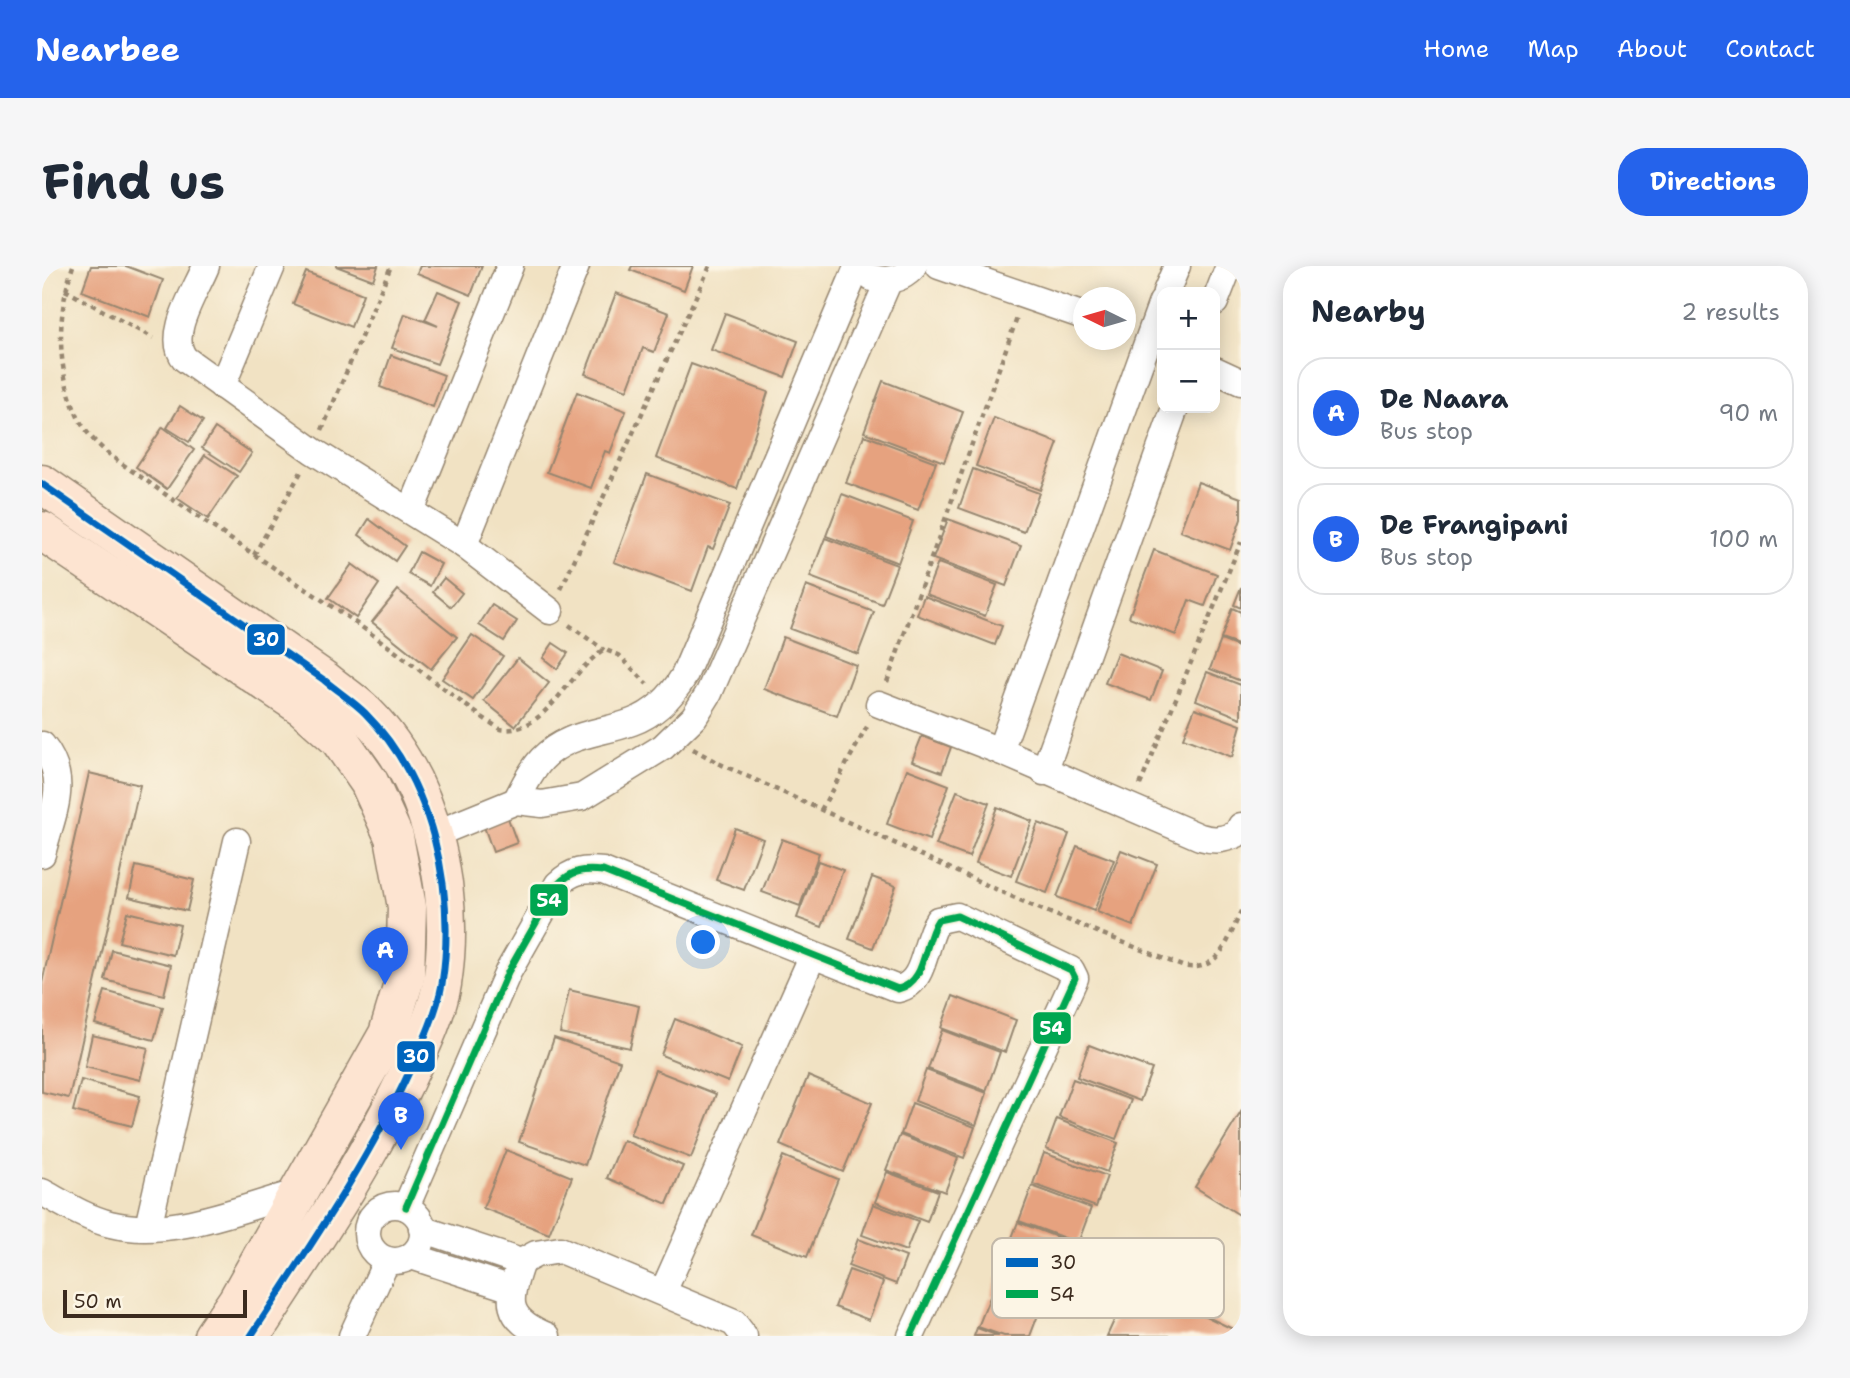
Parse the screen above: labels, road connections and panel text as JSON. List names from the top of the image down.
{
  "lines": ["transit line 30", "transit line 54"],
  "legend": ["30", "54"],
  "scale_bar": "50 m",
  "north": "left",
  "page": {
    "header": "Nearbee",
    "nav": [
      "Home",
      "Map",
      "About",
      "Contact"
    ],
    "buttons": "Directions",
    "title": "Find us",
    "heading": ["Nearby", "2 results"],
    "map_buttons": ["+", "−"],
    "list": [
      {
        "mark": "A",
        "name": "De Naara",
        "note": "Bus stop",
        "value": "90 m"
      },
      {
        "mark": "B",
        "name": "De Frangipani",
        "note": "Bus stop",
        "value": "100 m"
      }
    ],
    "pins": ["A", "B"],
    "scale": "50 m"
  }
}
